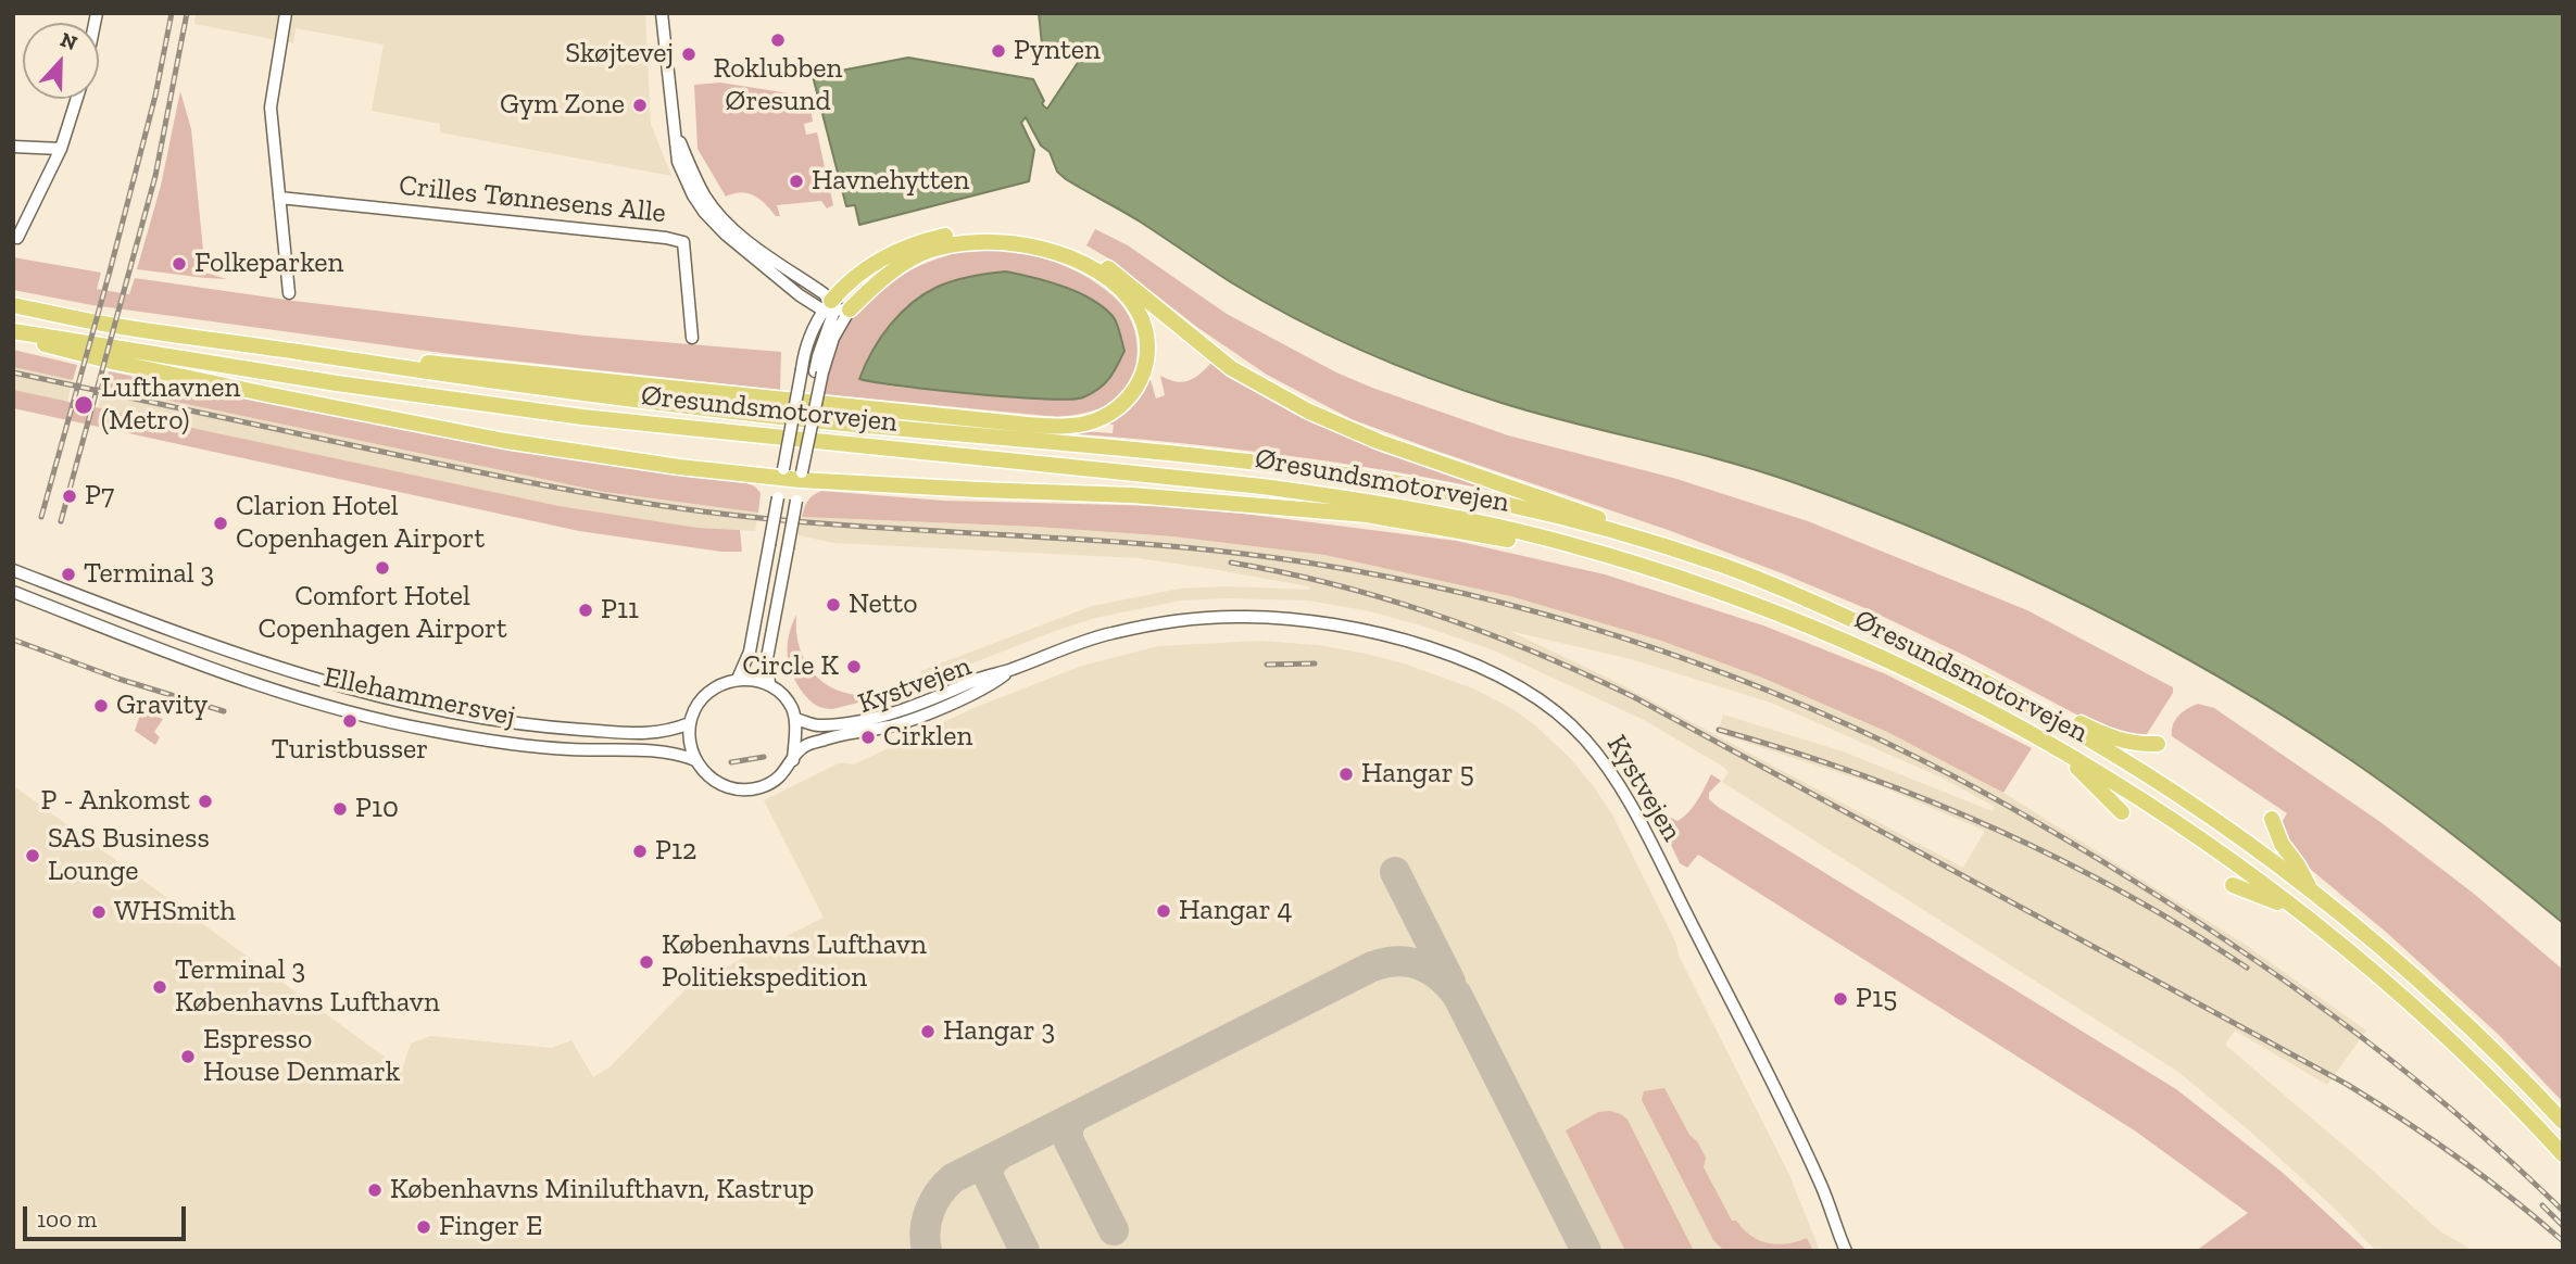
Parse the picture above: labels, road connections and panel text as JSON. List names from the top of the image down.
{
  "streets": {
    "highway": ["Øresundsmotorvejen"],
    "street": ["Crilles Tønnesens Alle", "Kystvejen", "Ellehammersvej"]
  },
  "crossings": [
    ["Kystvejen", "Ellehammersvej"]
  ],
  "places": [
    "Roklubben Øresund",
    "Pynten",
    "Skøjtevej",
    "Gym Zone",
    "Havnehytten",
    "Folkeparken",
    "Lufthavnen (Metro)",
    "P7",
    "Clarion Hotel Copenhagen Airport",
    "Comfort Hotel Copenhagen Airport",
    "Terminal 3",
    "Netto",
    "P11",
    "Circle K",
    "Gravity",
    "Turistbusser",
    "Cirklen",
    "Hangar 5",
    "P - Ankomst",
    "P10",
    "P12",
    "SAS Business Lounge",
    "Hangar 4",
    "WHSmith",
    "Københavns Lufthavn Politiekspedition",
    "Terminal 3 Københavns Lufthavn",
    "P15",
    "Hangar 3",
    "Espresso House Denmark",
    "Københavns Minilufthavn, Kastrup",
    "Finger E"
  ],
  "scale_bar": "100 m",
  "north": "top"
}
